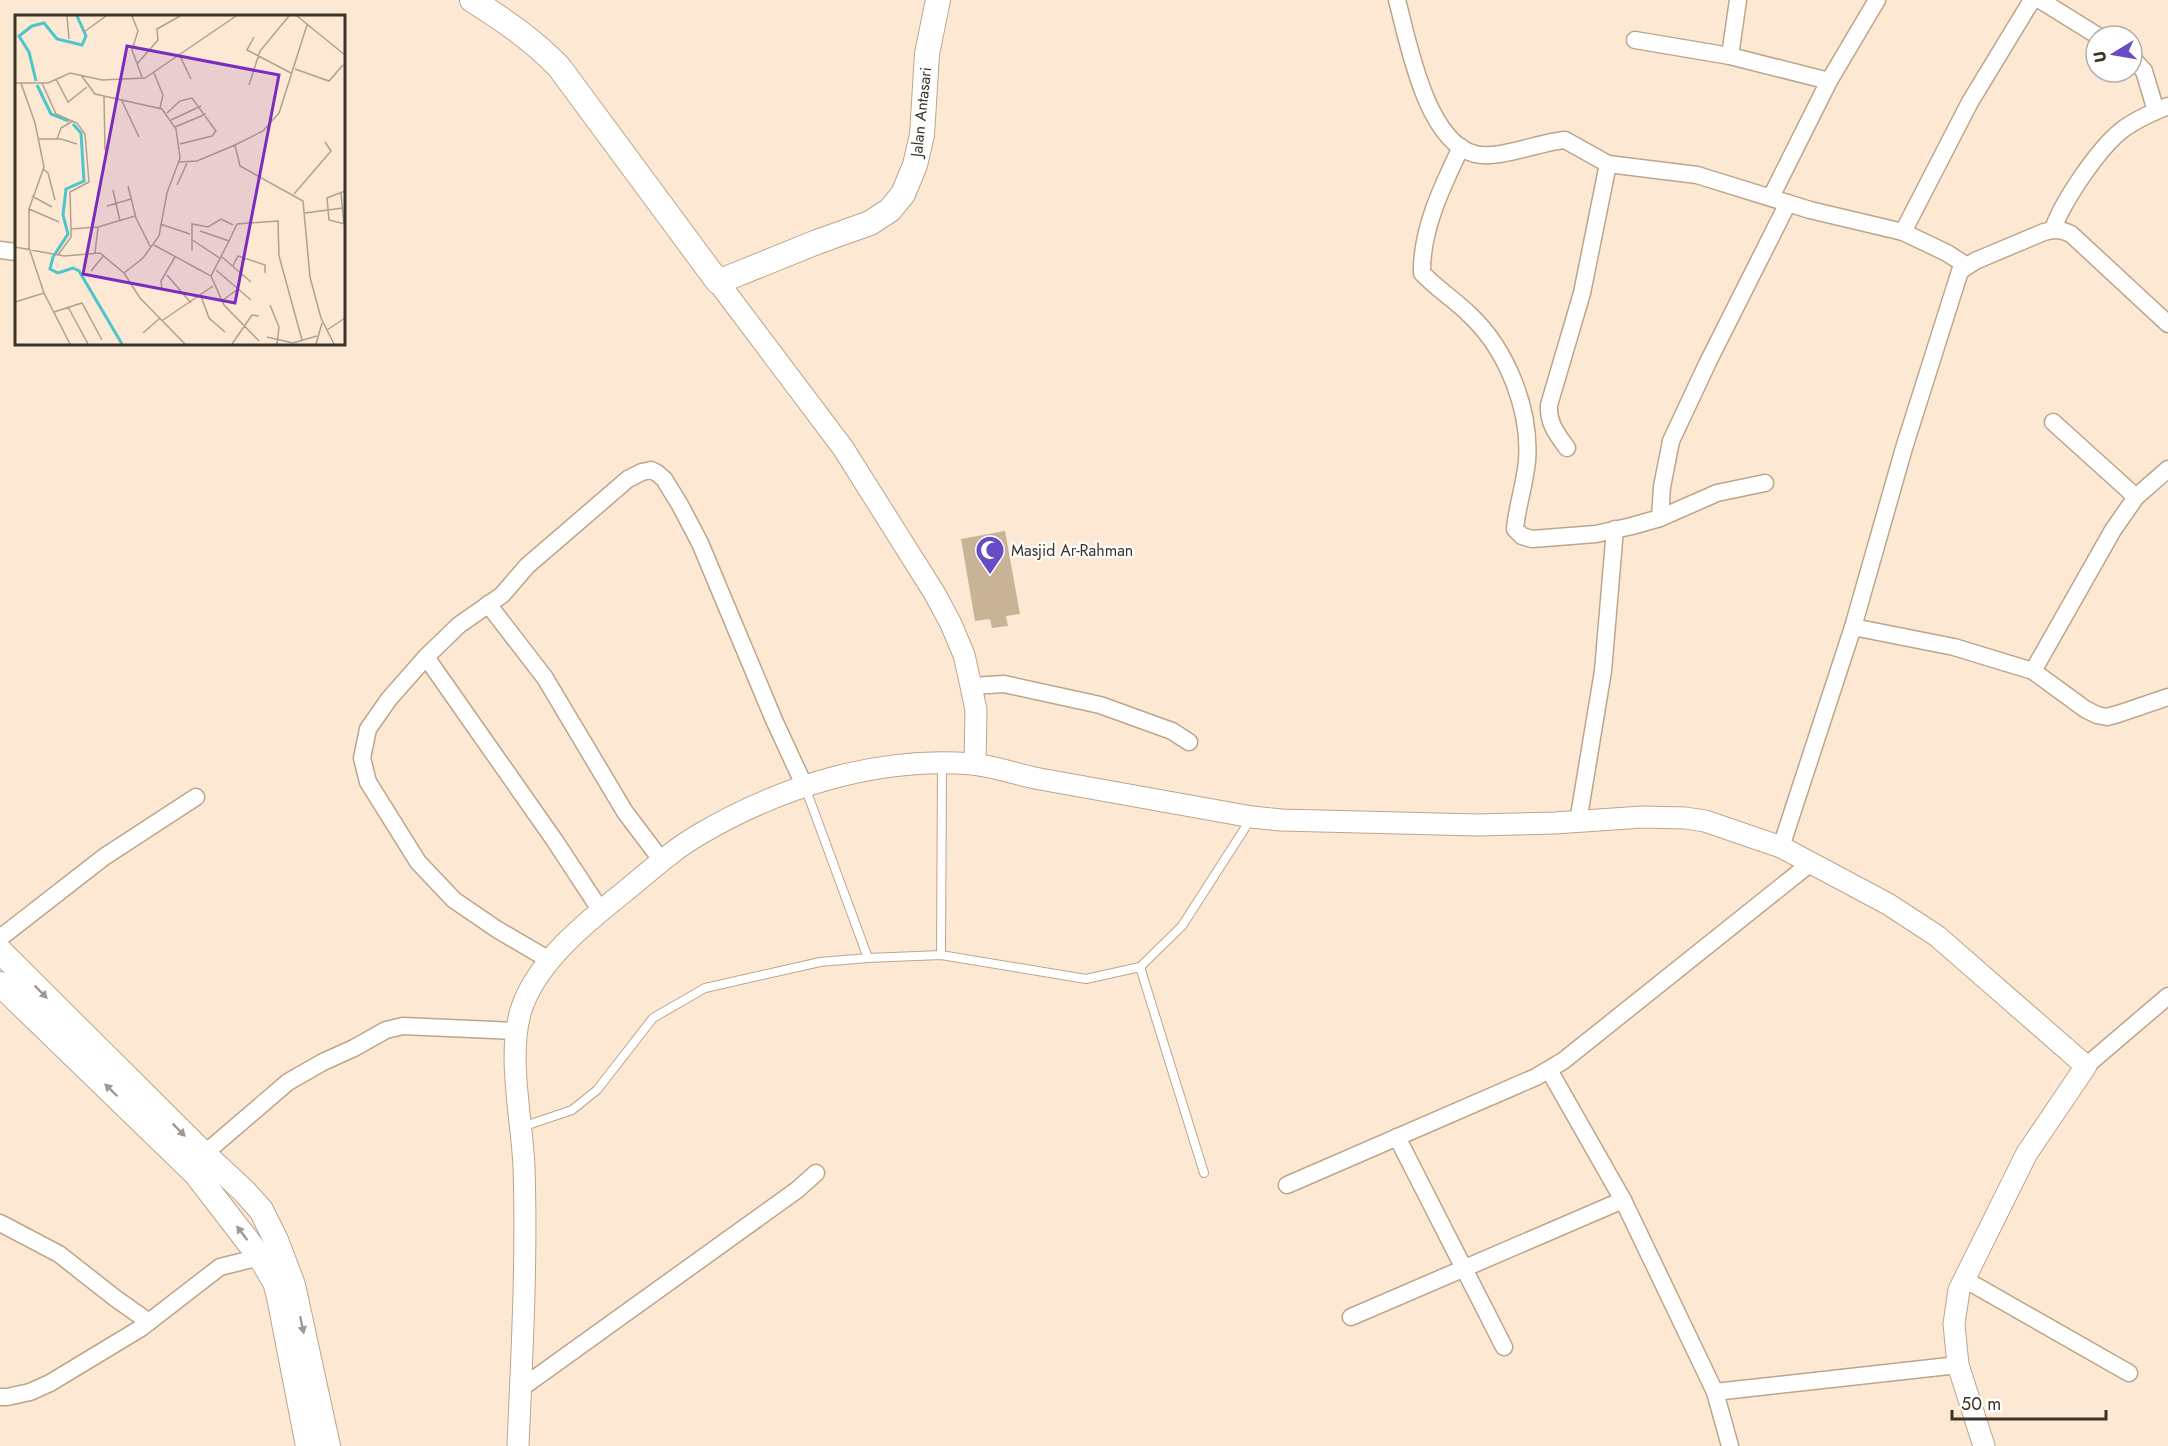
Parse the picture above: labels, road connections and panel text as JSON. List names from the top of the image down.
{
  "streets": {
    "main road": ["Jalan Antasari"]
  },
  "places": {
    "mosque": ["Masjid Ar-Rahman"]
  },
  "scale_bar": "50 m",
  "north": "left"
}
